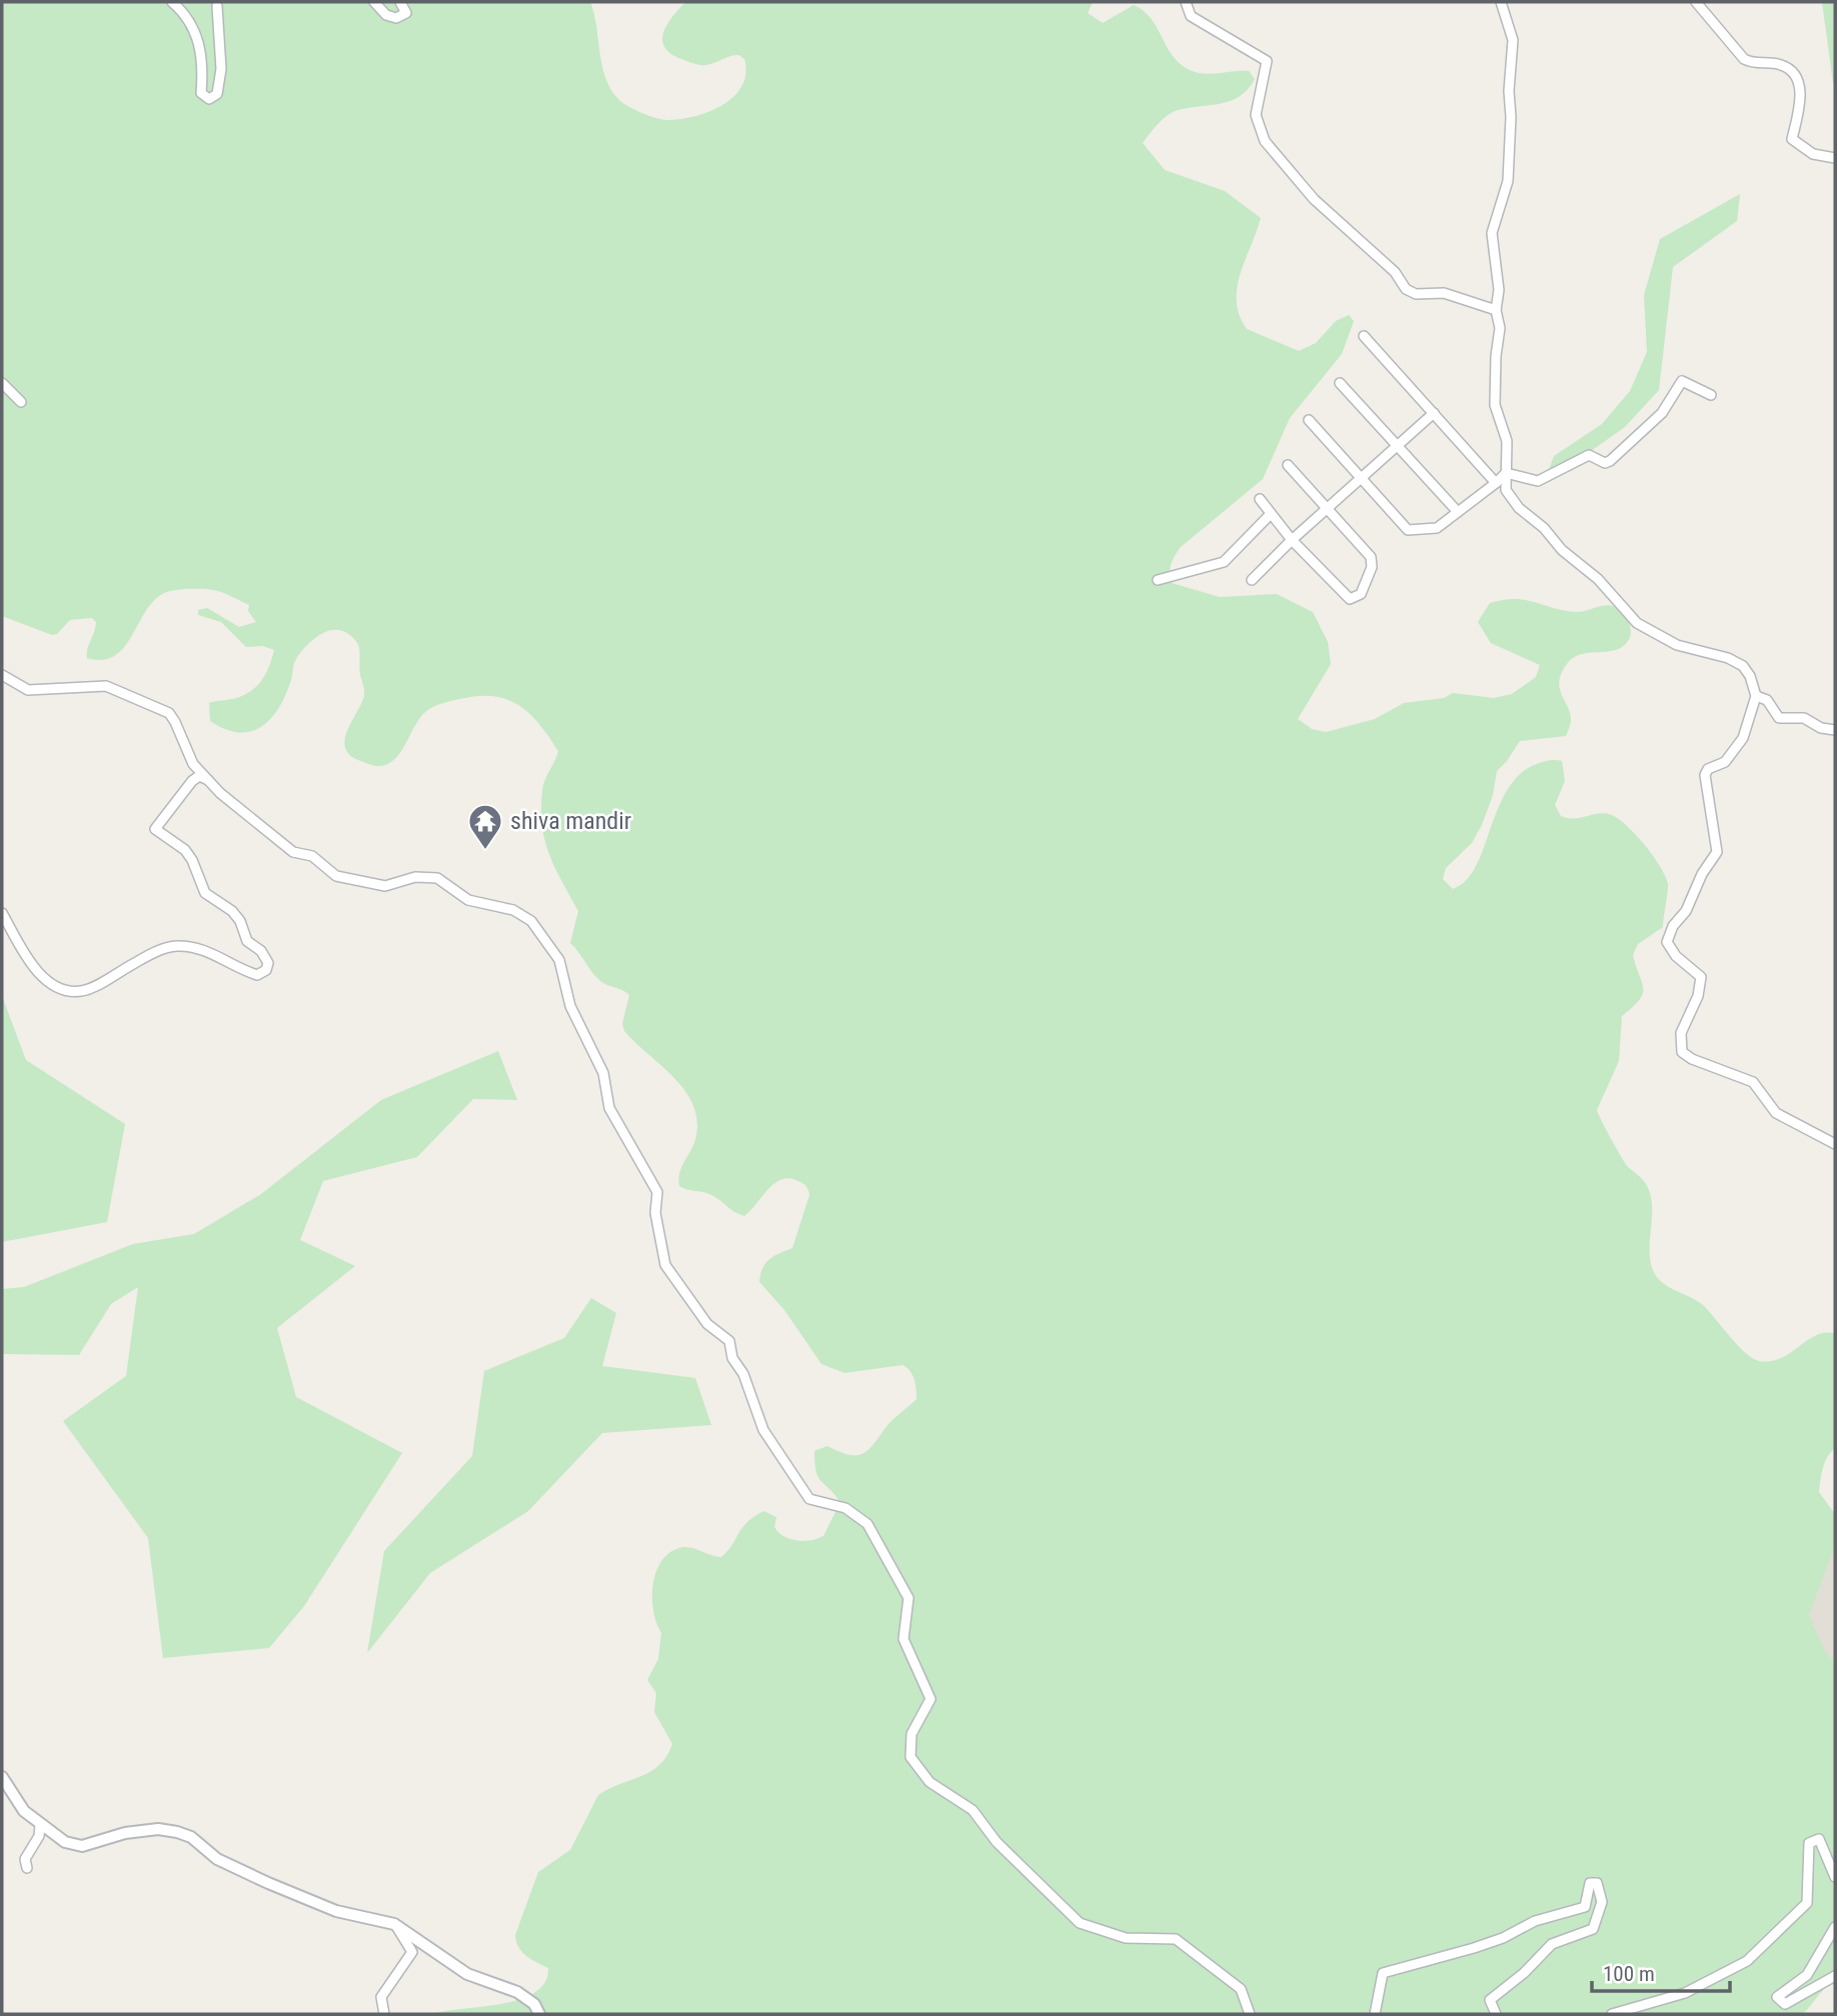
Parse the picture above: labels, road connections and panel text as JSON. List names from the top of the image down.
{
  "places": {
    "temple": ["shiva mandir"]
  },
  "scale_bar": "100 m"
}
